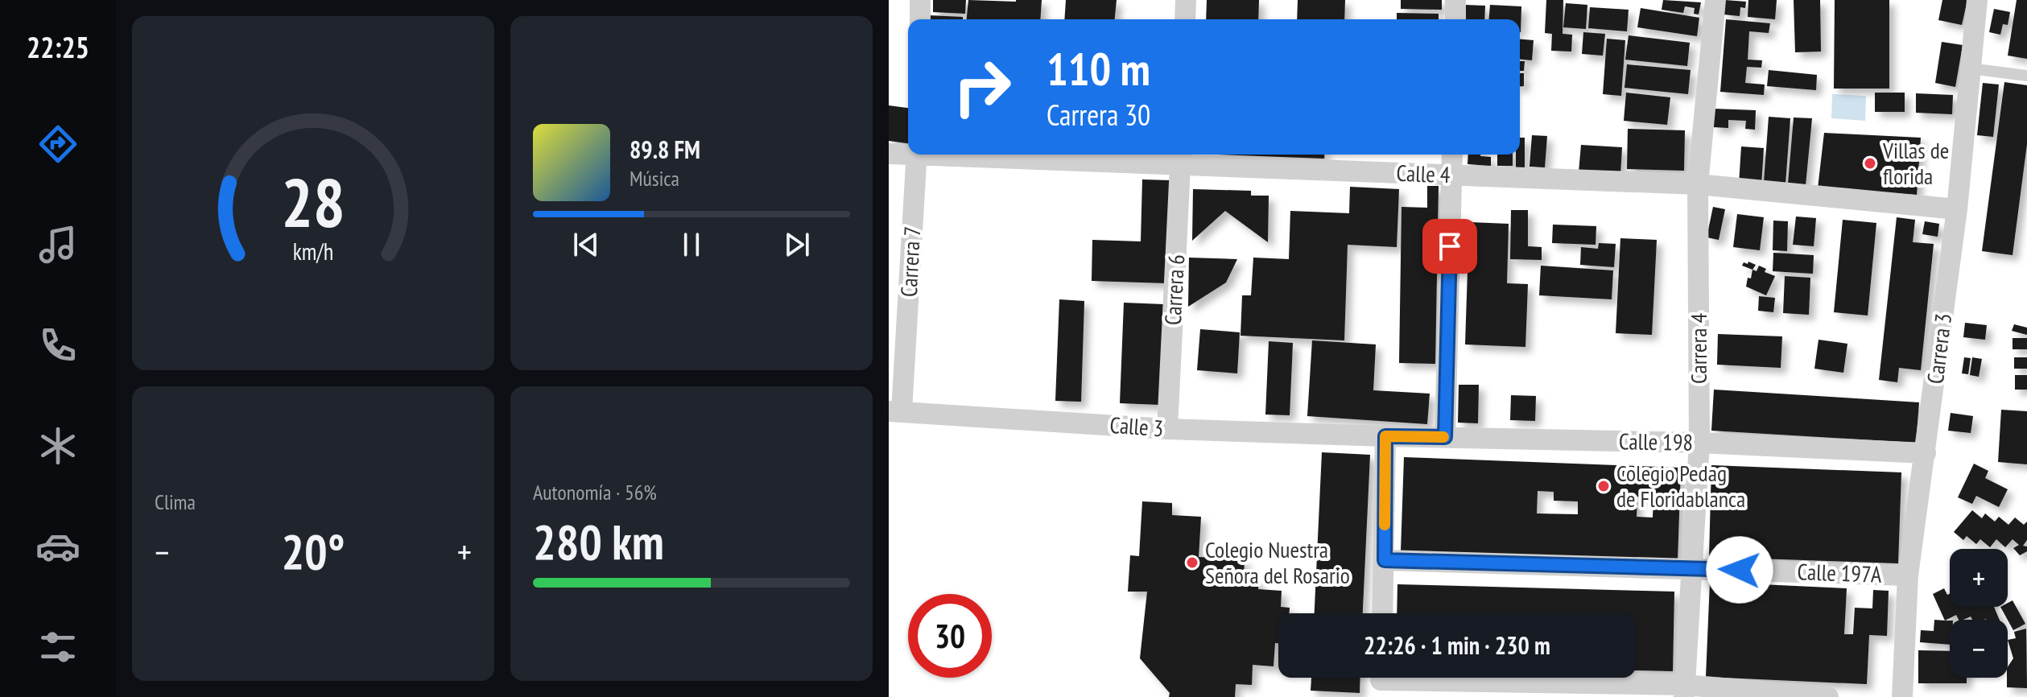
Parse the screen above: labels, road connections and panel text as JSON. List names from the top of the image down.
{
  "streets": {
    "street": [
      "Calle 4",
      "Carrera 7",
      "Carrera 6",
      "Carrera 4",
      "Carrera 3",
      "Calle 3",
      "Calle 198",
      "Calle 197A"
    ]
  },
  "crossings": [
    ["Calle 4", "Carrera 6"],
    ["Calle 4", "Carrera 4"],
    ["Calle 4", "Carrera 3"],
    ["Carrera 7", "Calle 3"],
    ["Carrera 6", "Calle 3"],
    ["Carrera 4", "Calle 198"],
    ["Carrera 4", "Calle 197A"],
    ["Carrera 3", "Calle 198"],
    ["Carrera 3", "Calle 197A"],
    ["Calle 3", "Calle 198"]
  ],
  "places": ["Villas de florida", "Colegio Pedag de Floridablanca", "Colegio Nuestra Señora del Rosario"],
  "page": {
    "tabs": "22:25",
    "turn": ["110 m", "Carrera 30"],
    "song": ["89.8 FM", "Música"],
    "tile": [
      "Clima",
      ["Autonomía · 56%", "280 km"]
    ],
    "heat": ["−", "20°", "+"],
    "map_buttons": ["+", "−"],
    "limit": "30",
    "trip": "22:26 · 1 min · 230 m",
    "gauge": ["28", "km/h"]
  }
}
